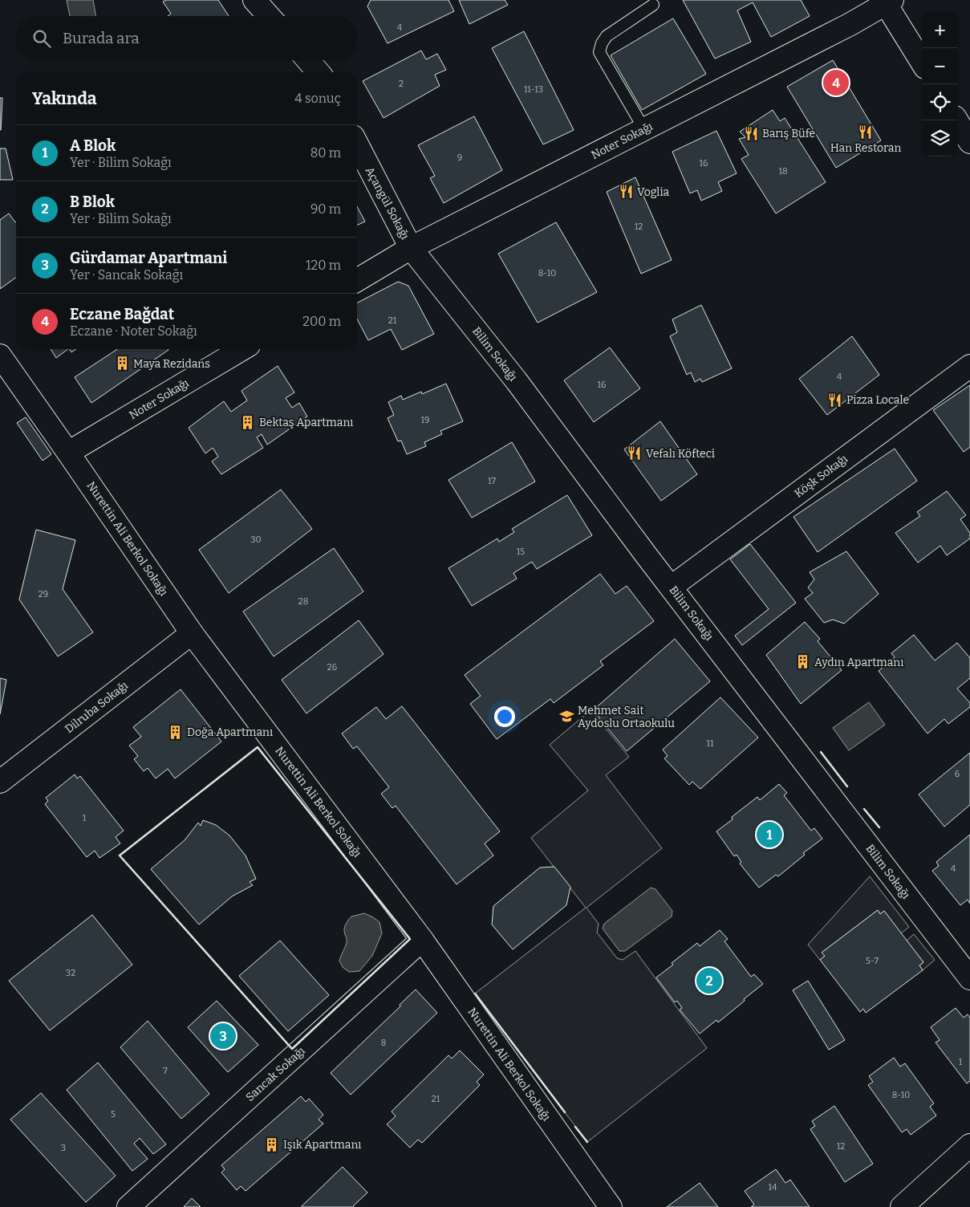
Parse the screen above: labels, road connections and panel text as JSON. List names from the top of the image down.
{
  "streets": {
    "street": [
      "Noter Sokağı",
      "Açangül Sokağı",
      "Bilim Sokağı",
      "Köşk Sokağı",
      "Nurettin Ali Berkol Sokağı",
      "Dilruba Sokağı",
      "Sancak Sokağı"
    ]
  },
  "crossings": [
    ["Noter Sokağı", "Açangül Sokağı"],
    ["Noter Sokağı", "Bilim Sokağı"],
    ["Noter Sokağı", "Nurettin Ali Berkol Sokağı"],
    ["Açangül Sokağı", "Bilim Sokağı"],
    ["Bilim Sokağı", "Köşk Sokağı"],
    ["Nurettin Ali Berkol Sokağı", "Dilruba Sokağı"],
    ["Nurettin Ali Berkol Sokağı", "Sancak Sokağı"]
  ],
  "places": {
    "restaurant": [
      "Han Restoran",
      "Barış Büfe",
      "Voglia",
      "Pizza Locale",
      "Vefalı Köfteci"
    ],
    "building": [
      "Maya Rezidans",
      "Bektaş Apartmanı",
      "Aydın Apartmanı",
      "Doğa Apartmanı",
      "Işık Apartmanı"
    ],
    "school or university": ["Mehmet Sait Aydoslu Ortaokulu"]
  },
  "house_numbers": [
    "4",
    "2",
    "11-13",
    "9",
    "16",
    "18",
    "12",
    "8-10",
    "21",
    "4",
    "16",
    "19",
    "17",
    "30",
    "15",
    "29",
    "28",
    "26",
    "11",
    "6",
    "1",
    "4",
    "5-7",
    "32",
    "8",
    "1",
    "7",
    "8-10",
    "21",
    "5",
    "12",
    "3",
    "14"
  ],
  "page": {
    "map_buttons": ["+", "−"],
    "search": "Burada ara",
    "pins": [
      "4",
      "1",
      "2",
      "3"
    ],
    "heading": ["Yakında", "4 sonuç"],
    "list": [
      {
        "mark": "1",
        "name": "A Blok",
        "note": "Yer · Bilim Sokağı",
        "value": "80 m"
      },
      {
        "mark": "2",
        "name": "B Blok",
        "note": "Yer · Bilim Sokağı",
        "value": "90 m"
      },
      {
        "mark": "3",
        "name": "Gürdamar Apartmani",
        "note": "Yer · Sancak Sokağı",
        "value": "120 m"
      },
      {
        "mark": "4",
        "name": "Eczane Bağdat",
        "note": "Eczane · Noter Sokağı",
        "value": "200 m"
      }
    ]
  }
}
